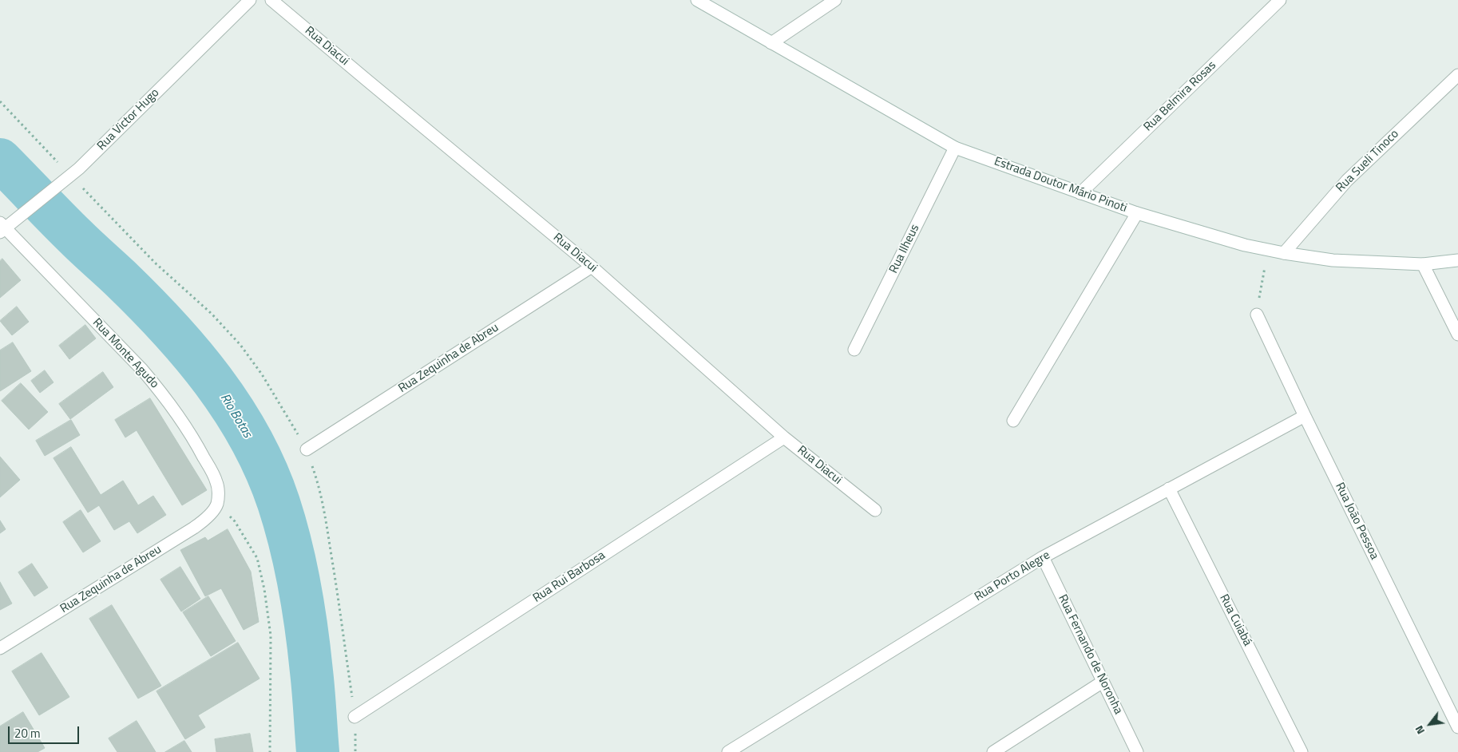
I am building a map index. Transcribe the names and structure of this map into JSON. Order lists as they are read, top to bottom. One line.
{"streets":{"street":["Rua Diacui","Rua Belmira Rosas","Rua Victor Hugo","Rua Sueli Tinoco","Estrada Doutor Mário Pinoti","Rua Ilheus","Rua Monte Agudo","Rua Zequinha de Abreu","Rua João Pessoa","Rua Porto Alegre","Rua Rui Barbosa","Rua Cuiabá","Rua Fernando de Noronha"]},"crossings":[["Rua Diacui","Rua Zequinha de Abreu"],["Rua Diacui","Rua Rui Barbosa"],["Rua Belmira Rosas","Estrada Doutor Mário Pinoti"],["Rua Victor Hugo","Rua Monte Agudo"],["Rua Sueli Tinoco","Estrada Doutor Mário Pinoti"],["Estrada Doutor Mário Pinoti","Rua Ilheus"],["Rua Monte Agudo","Rua Zequinha de Abreu"],["Rua João Pessoa","Rua Porto Alegre"],["Rua Porto Alegre","Rua Cuiabá"],["Rua Porto Alegre","Rua Fernando de Noronha"]],"water":["Rio Botas"],"scale_bar":"20 m","north":"bottom left"}
